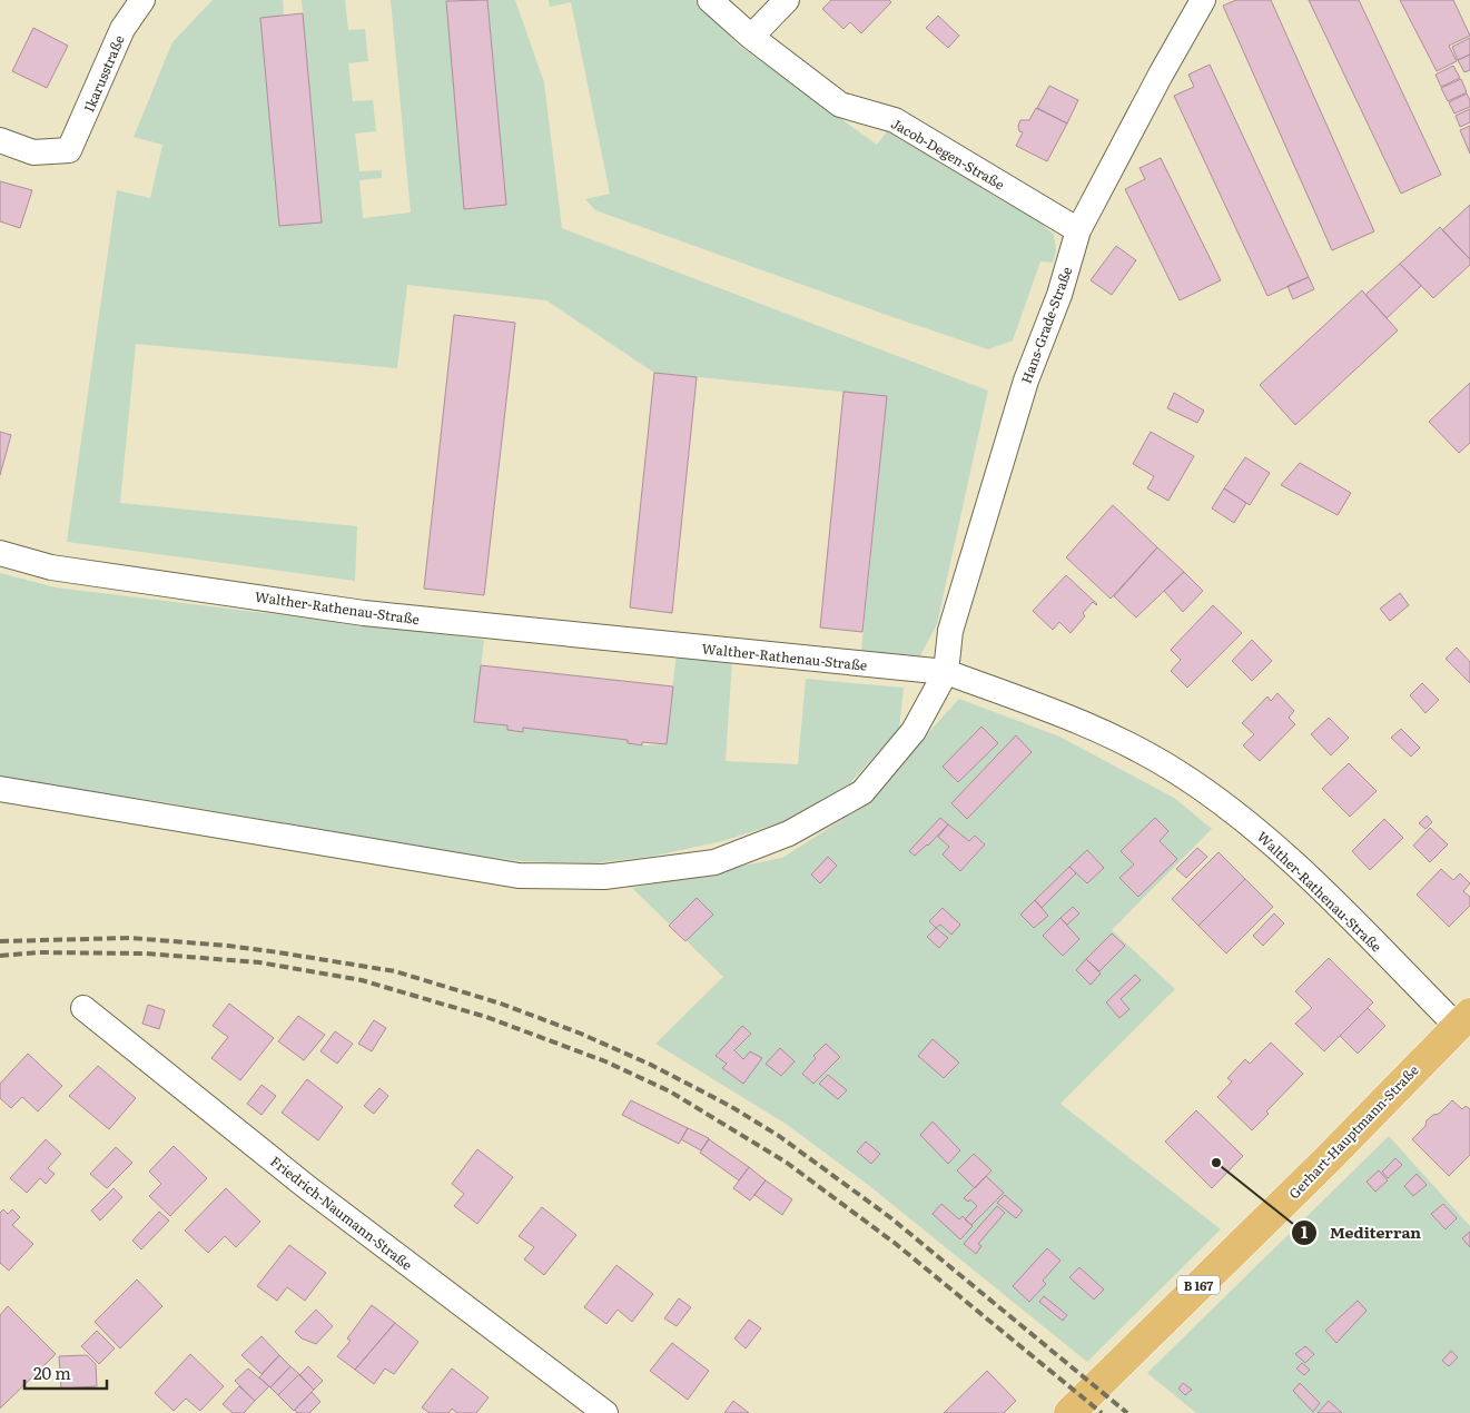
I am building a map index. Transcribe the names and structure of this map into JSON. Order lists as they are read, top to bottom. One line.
{"streets":{"main road":["Gerhart-Hauptmann-Straße","B 167"],"street":["Ikarusstraße","Jacob-Degen-Straße","Hans-Grade-Straße","Walther-Rathenau-Straße","Friedrich-Naumann-Straße"]},"crossings":[["Jacob-Degen-Straße","Hans-Grade-Straße"],["Hans-Grade-Straße","Walther-Rathenau-Straße"],["Walther-Rathenau-Straße","Gerhart-Hauptmann-Straße"]],"places":["Mediterran"],"scale_bar":"20 m"}
